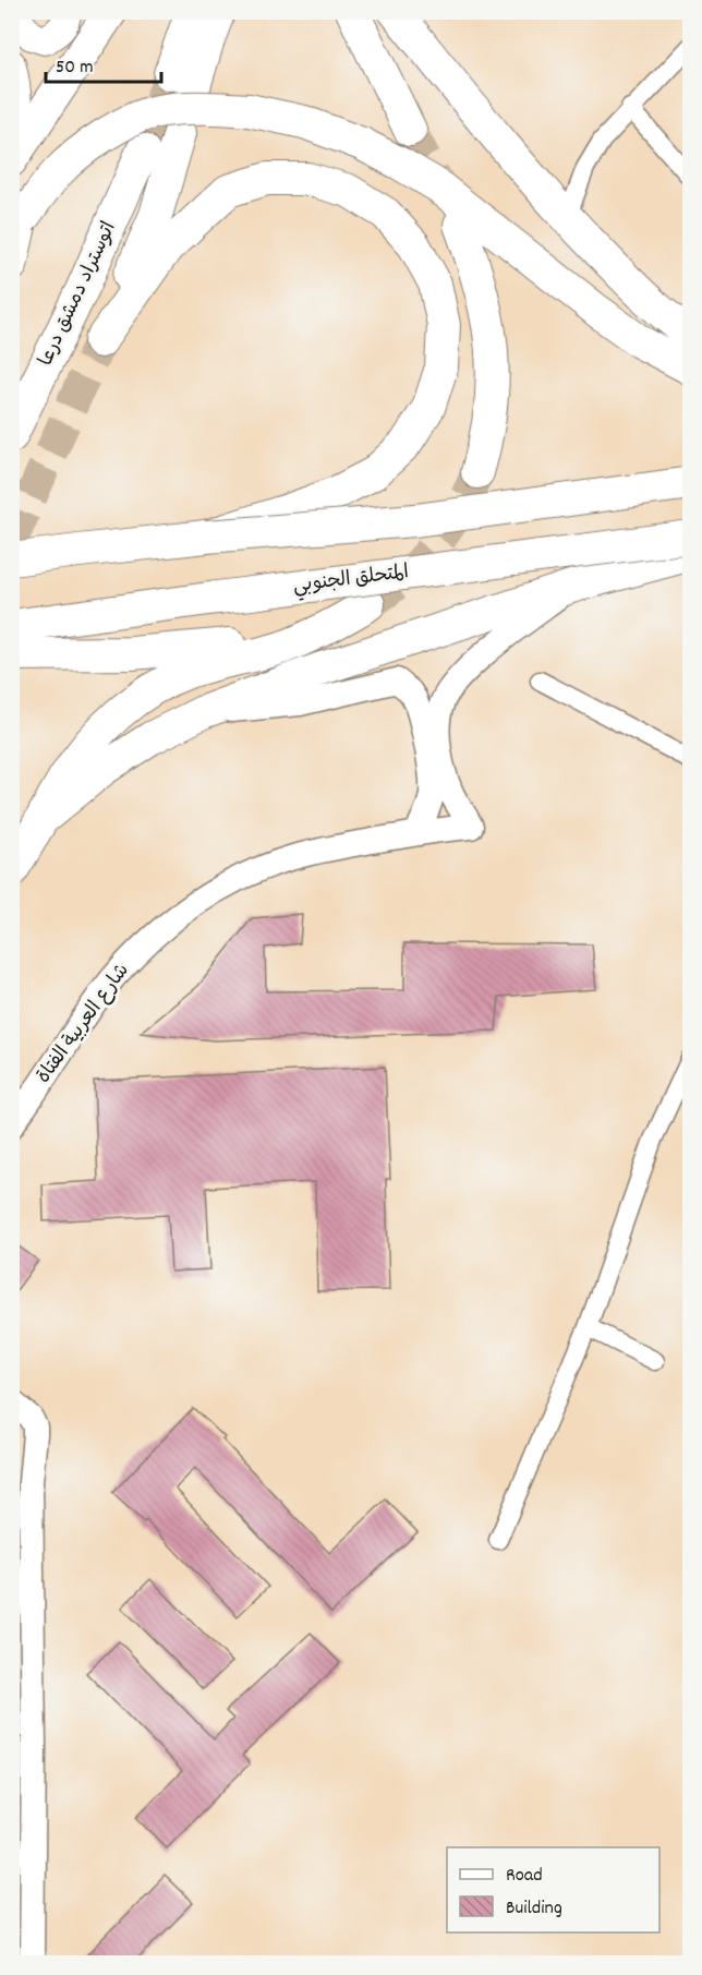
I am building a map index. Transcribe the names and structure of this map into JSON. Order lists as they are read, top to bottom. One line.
{"streets":{"highway":["اتوستراد دمشق درعا","المتحلق الجنوبي"],"street":["شارع العربية الفتاة"]},"legend":["Road","Building"],"scale_bar":"50 m"}
